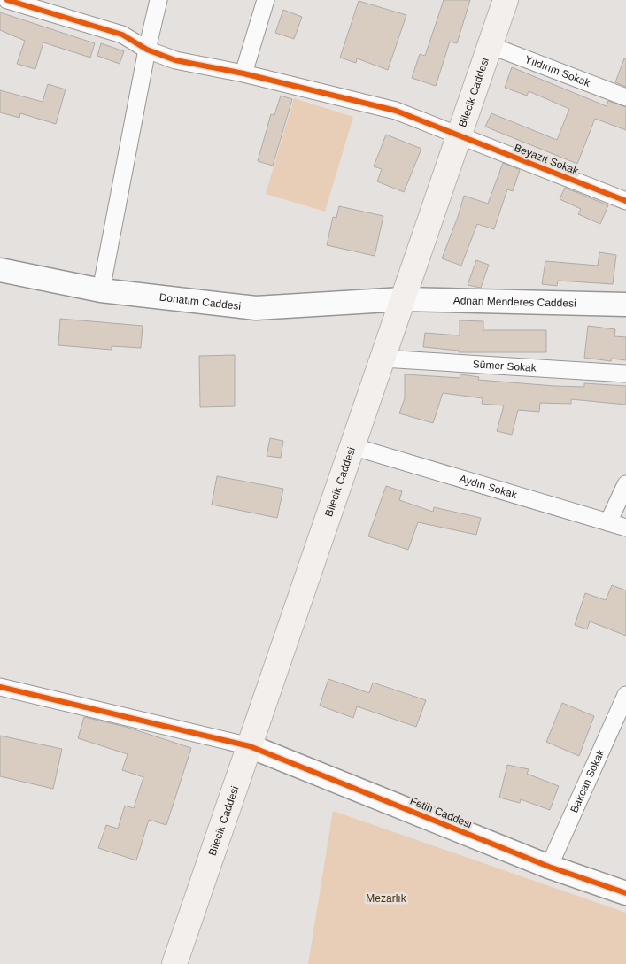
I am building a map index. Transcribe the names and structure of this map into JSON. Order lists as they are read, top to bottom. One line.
{"streets":{"main road":["Bilecik Caddesi"],"street":["Yıldırım Sokak","Beyazıt Sokak","Donatım Caddesi","Adnan Menderes Caddesi","Sümer Sokak","Aydın Sokak","Bakcan Sokak","Fetih Caddesi"]},"crossings":[["Yıldırım Sokak","Bilecik Caddesi"],["Bilecik Caddesi","Beyazıt Sokak"],["Bilecik Caddesi","Donatım Caddesi"],["Bilecik Caddesi","Adnan Menderes Caddesi"],["Bilecik Caddesi","Sümer Sokak"],["Bilecik Caddesi","Aydın Sokak"],["Bilecik Caddesi","Fetih Caddesi"],["Donatım Caddesi","Adnan Menderes Caddesi"],["Bakcan Sokak","Fetih Caddesi"]],"parks":["Mezarlık"]}
